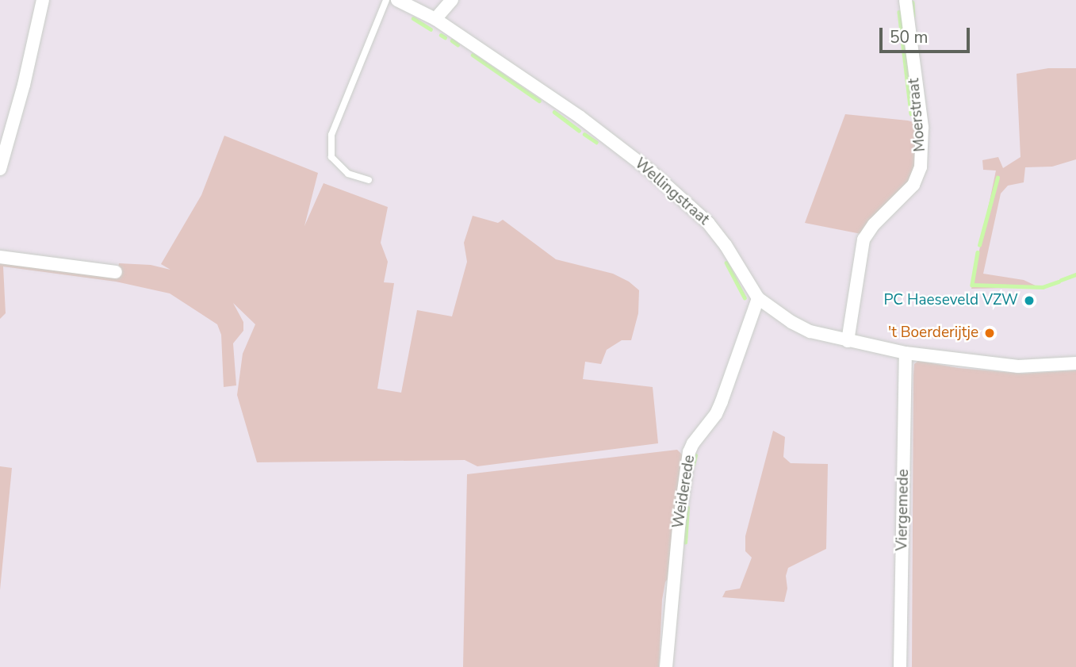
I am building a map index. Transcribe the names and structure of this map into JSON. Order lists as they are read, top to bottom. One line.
{"streets":{"street":["Moerstraat","Wellingstraat","Weiderede","Viergemede"]},"crossings":[["Moerstraat","Wellingstraat"],["Wellingstraat","Weiderede"],["Wellingstraat","Viergemede"]],"places":["PC Haeseveld VZW","'t Boerderijtje"],"scale_bar":"50 m"}
